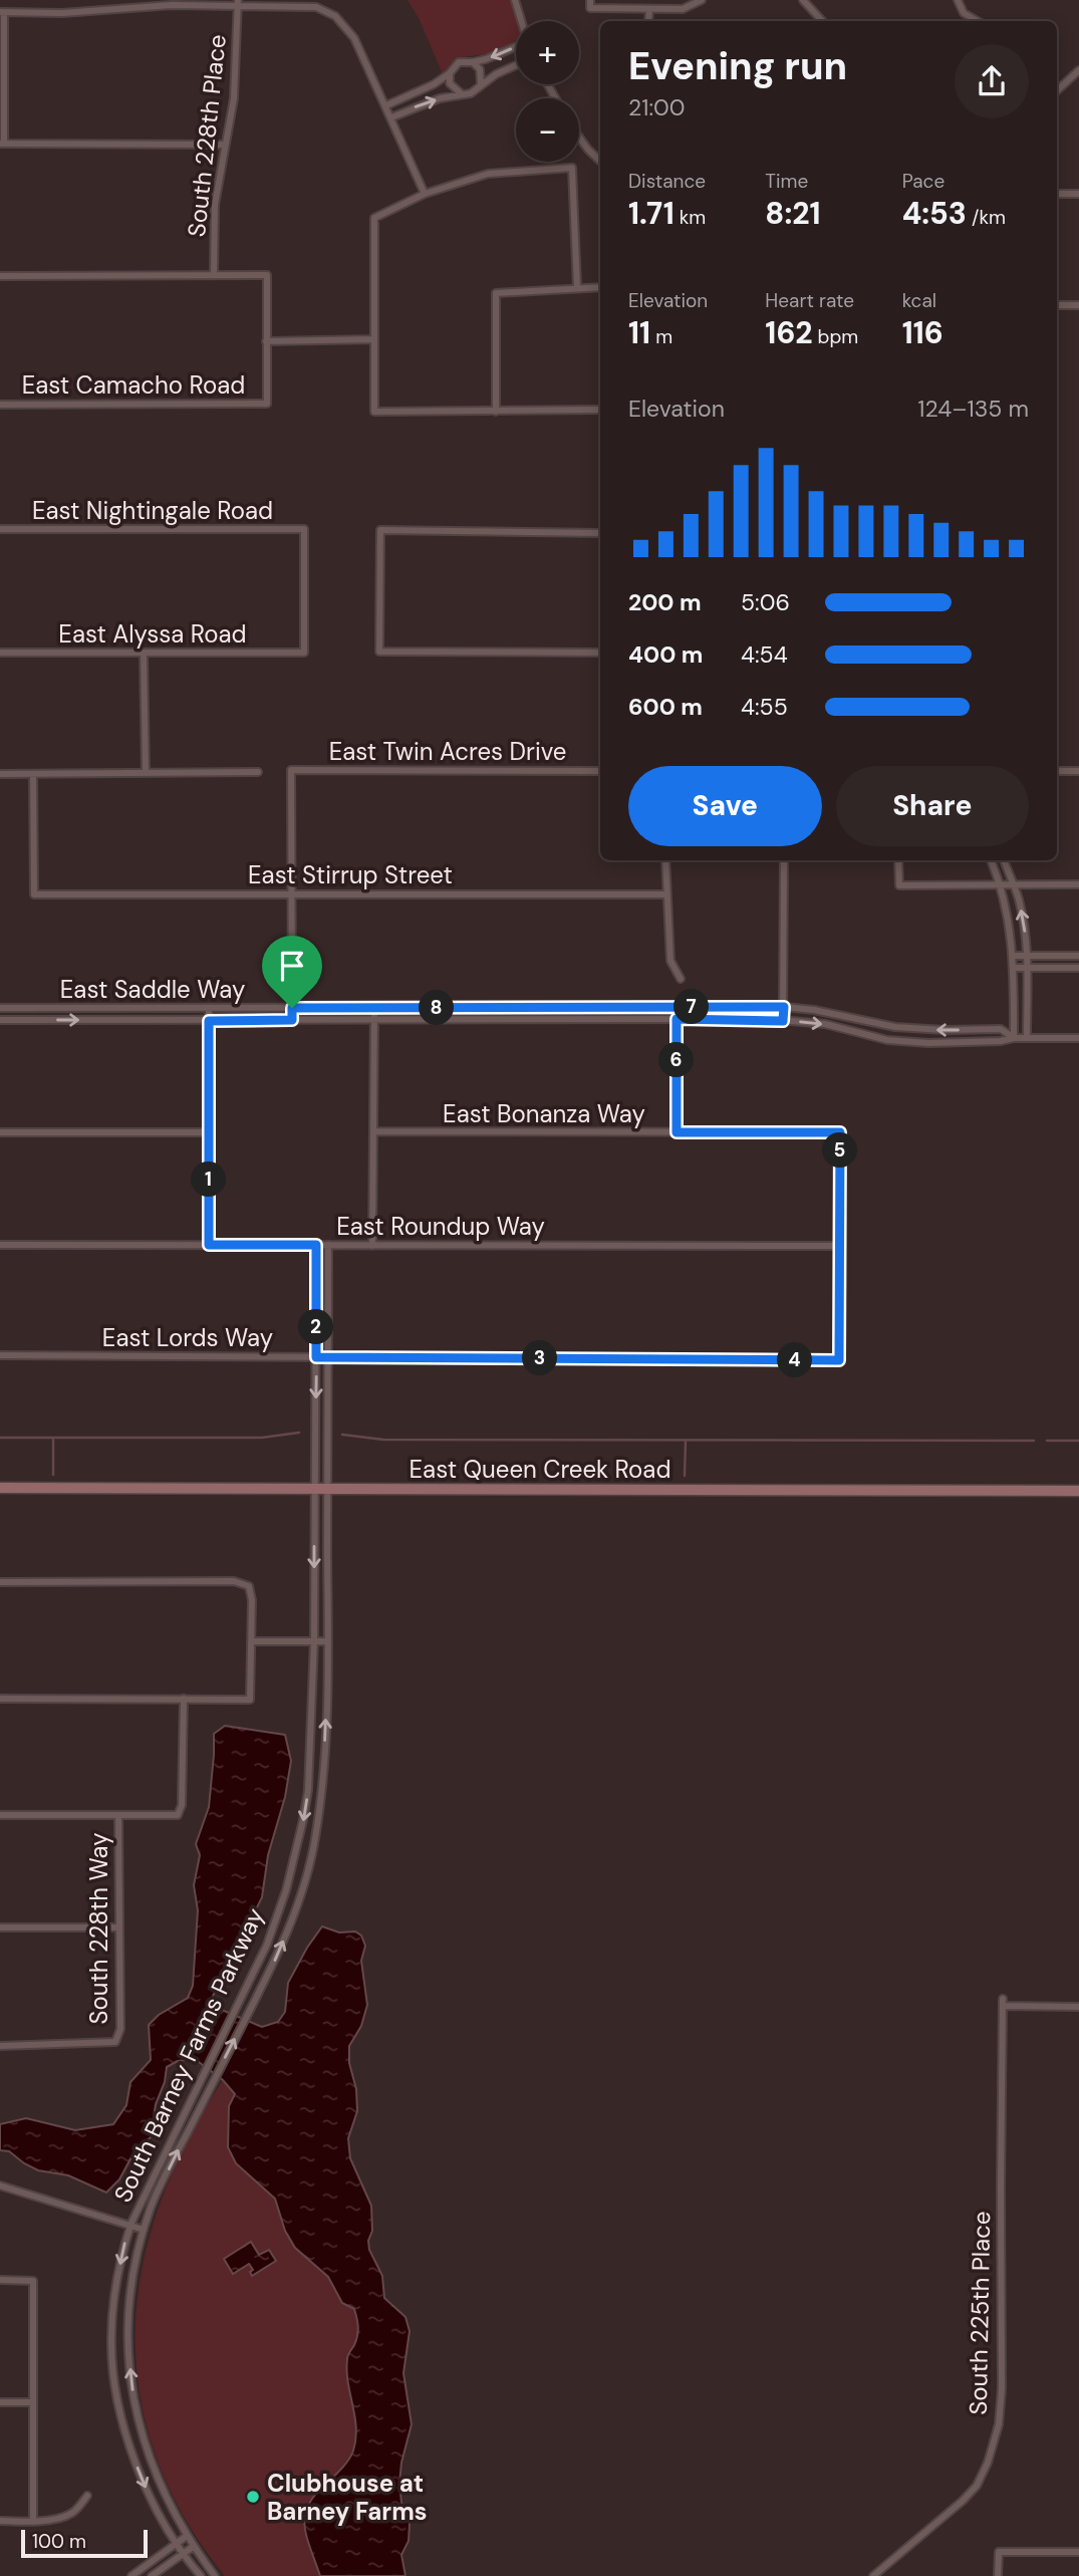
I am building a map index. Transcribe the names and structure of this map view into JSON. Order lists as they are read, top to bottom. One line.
{"streets":{"main road":["East Queen Creek Road"],"street":["South 228th Place","East Camacho Road","East Nightingale Road","East Alyssa Road","East Twin Acres Drive","East Stirrup Street","East Saddle Way","East Bonanza Way","East Roundup Way","East Lords Way","South 228th Way","South Barney Farms Parkway","South 225th Place"]},"crossings":[["East Nightingale Road","East Alyssa Road"],["East Twin Acres Drive","East Stirrup Street"],["East Bonanza Way","East Roundup Way"],["East Bonanza Way","East Lords Way"],["East Roundup Way","East Lords Way"],["East Roundup Way","South Barney Farms Parkway"],["East Lords Way","South Barney Farms Parkway"],["East Queen Creek Road","South Barney Farms Parkway"]],"places":["Clubhouse at Barney Farms"],"scale_bar":"100 m","page":{"map_buttons":["+","−"],"heading":["Evening run","21:00"],"stats":[["Distance","1.71 km"],["Time","8:21"],["Pace","4:53 /km"],["Elevation","11 m"],["Heart rate","162 bpm"],["kcal","116"]],"chart":["Elevation","124–135 m"],"list":[{"name":"200 m","note":"5:06"},{"name":"400 m","note":"4:54"},{"name":"600 m","note":"4:55"}],"buttons":["Save","Share"],"pins":["7","8","6","5","1","2","3","4"],"scale":"100 m"}}
